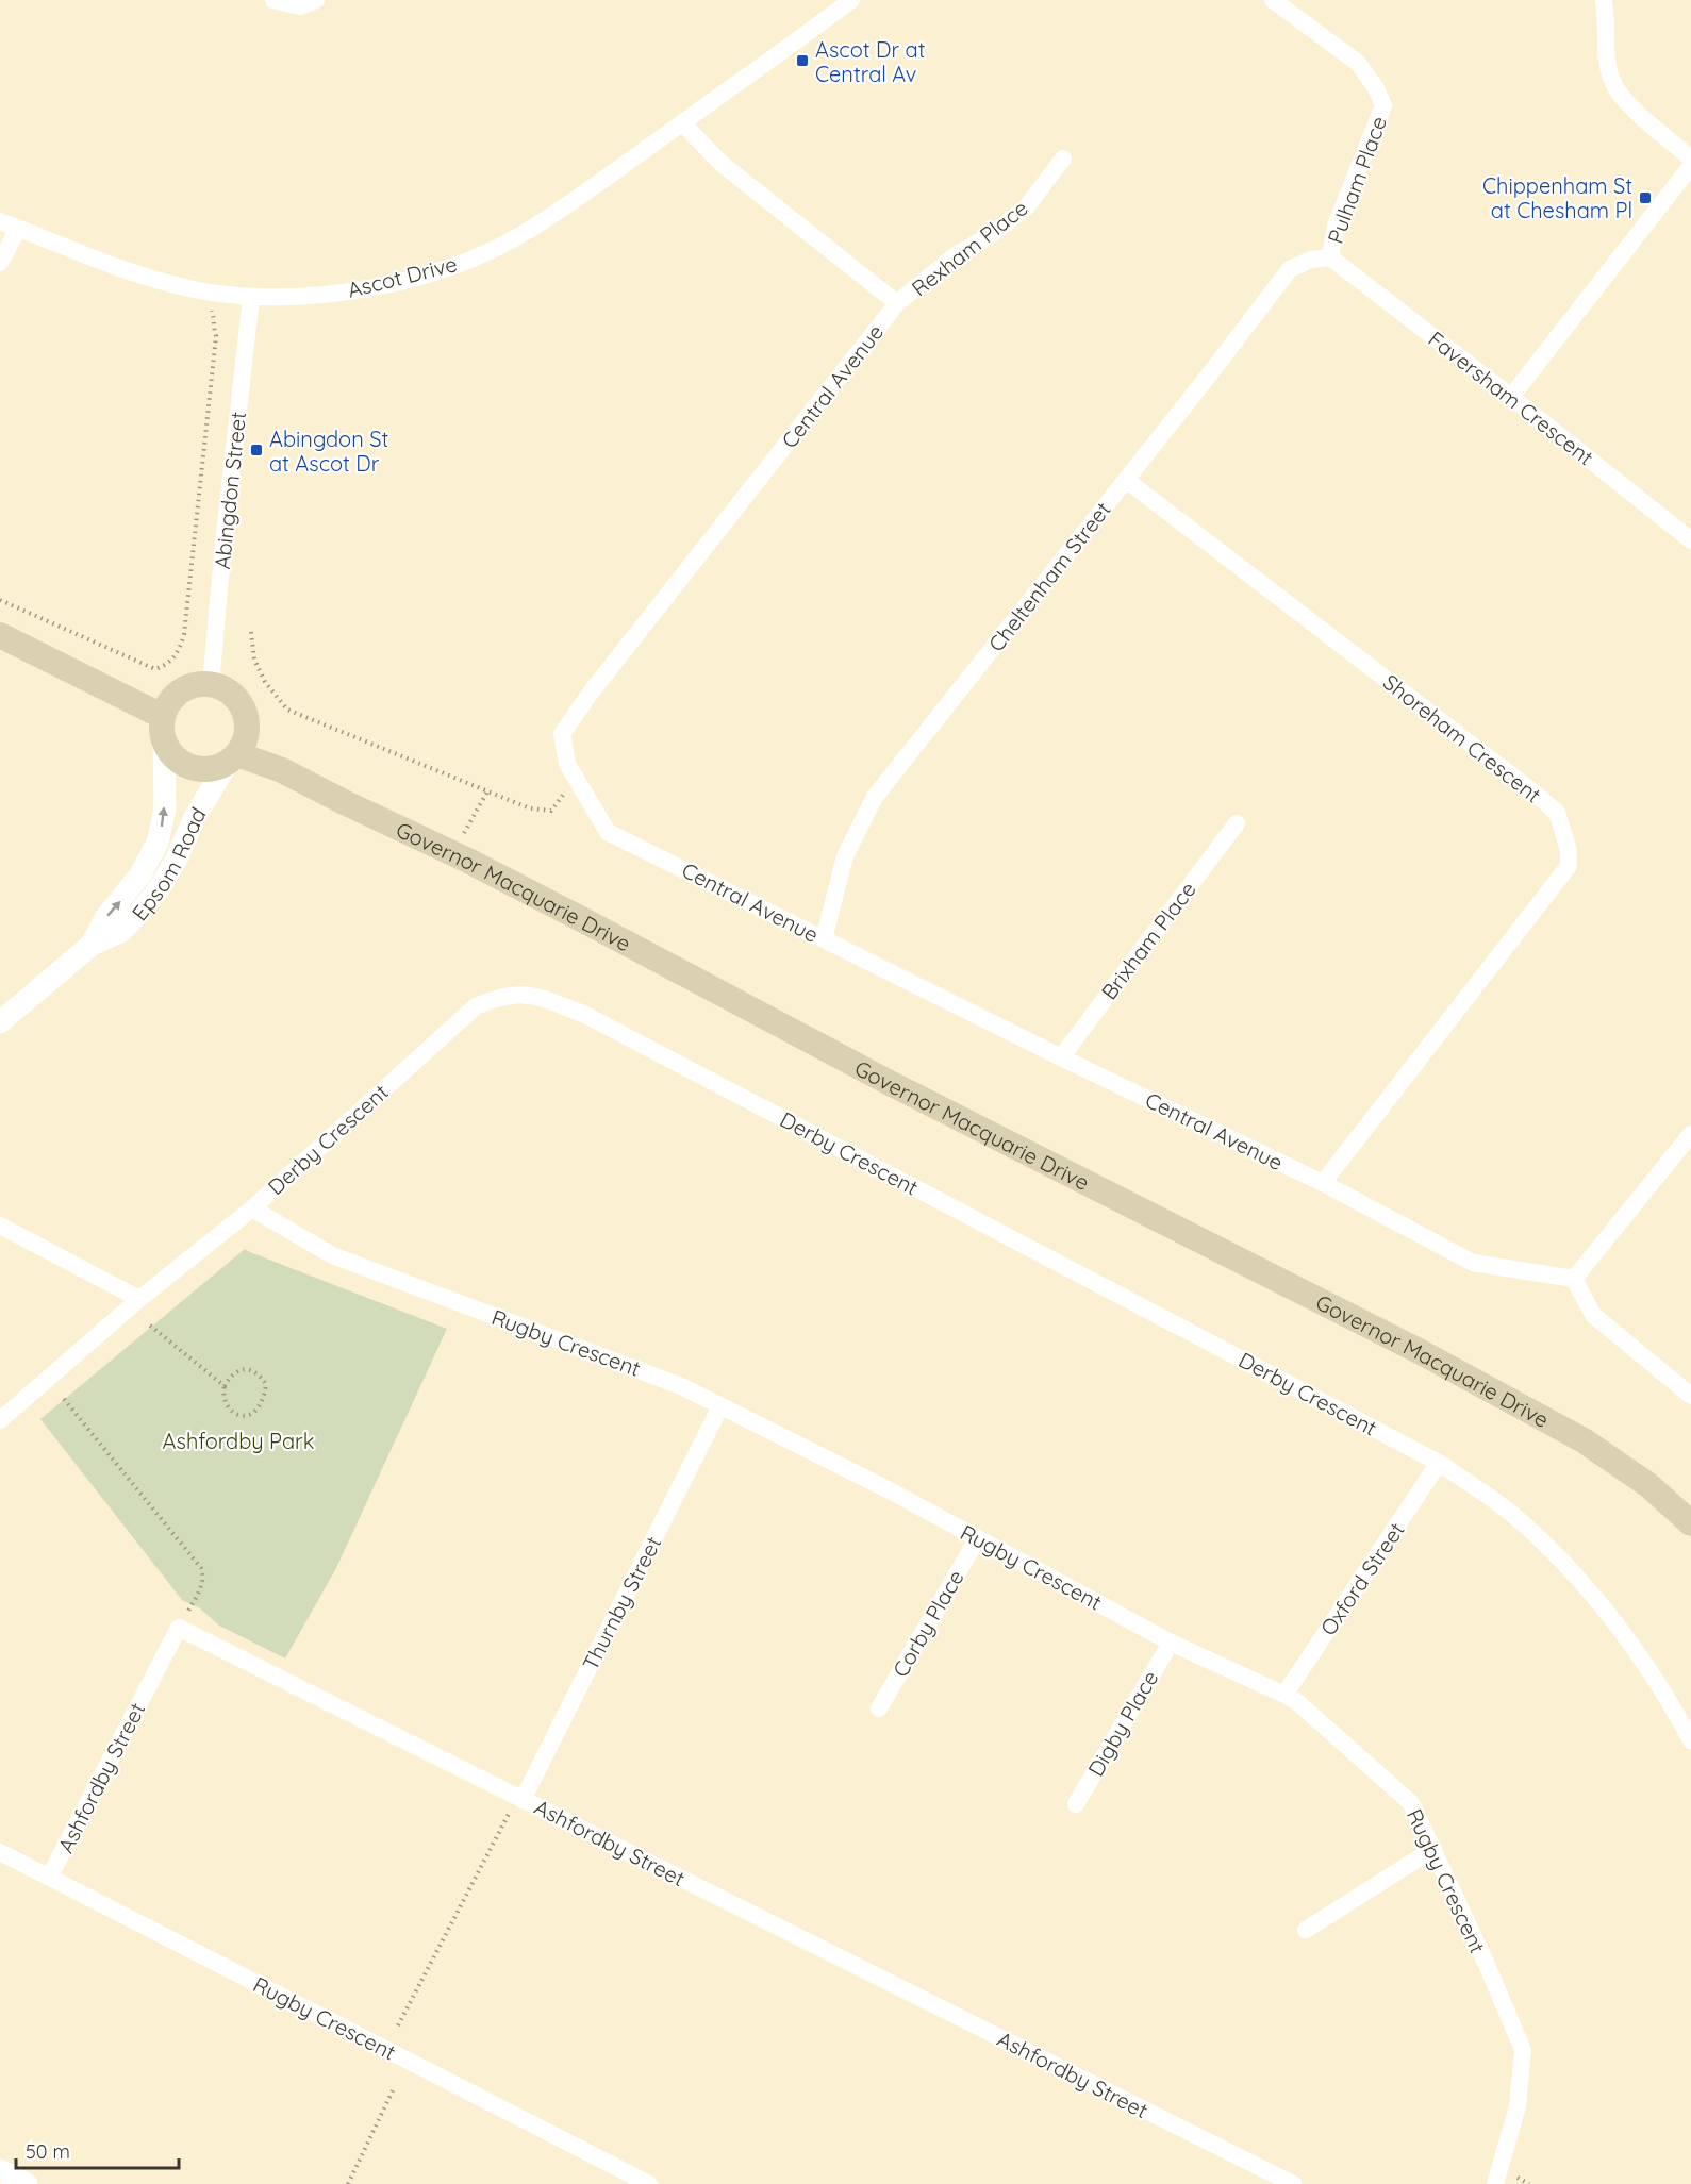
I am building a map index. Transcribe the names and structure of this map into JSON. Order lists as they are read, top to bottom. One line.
{"streets":{"main road":["Governor Macquarie Drive"],"street":["Pulham Place","Rexham Place","Ascot Drive","Central Avenue","Faversham Crescent","Abingdon Street","Cheltenham Street","Shoreham Crescent","Epsom Road","Brixham Place","Derby Crescent","Rugby Crescent","Oxford Street","Thurnby Street","Corby Place","Digby Place","Ashfordby Street"]},"crossings":[["Pulham Place","Faversham Crescent"],["Pulham Place","Cheltenham Street"],["Rexham Place","Central Avenue"],["Ascot Drive","Central Avenue"],["Ascot Drive","Abingdon Street"],["Central Avenue","Cheltenham Street"],["Central Avenue","Shoreham Crescent"],["Central Avenue","Brixham Place"],["Faversham Crescent","Cheltenham Street"],["Abingdon Street","Epsom Road"],["Abingdon Street","Governor Macquarie Drive"],["Cheltenham Street","Shoreham Crescent"],["Epsom Road","Governor Macquarie Drive"],["Derby Crescent","Rugby Crescent"],["Derby Crescent","Oxford Street"],["Rugby Crescent","Oxford Street"],["Rugby Crescent","Thurnby Street"],["Rugby Crescent","Corby Place"],["Rugby Crescent","Digby Place"],["Rugby Crescent","Ashfordby Street"],["Thurnby Street","Ashfordby Street"]],"parks":["Ashfordby Park"],"places":{"transit":["Ascot Dr at Central Av","Chippenham St at Chesham Pl","Abingdon St at Ascot Dr"]},"scale_bar":"50 m"}
